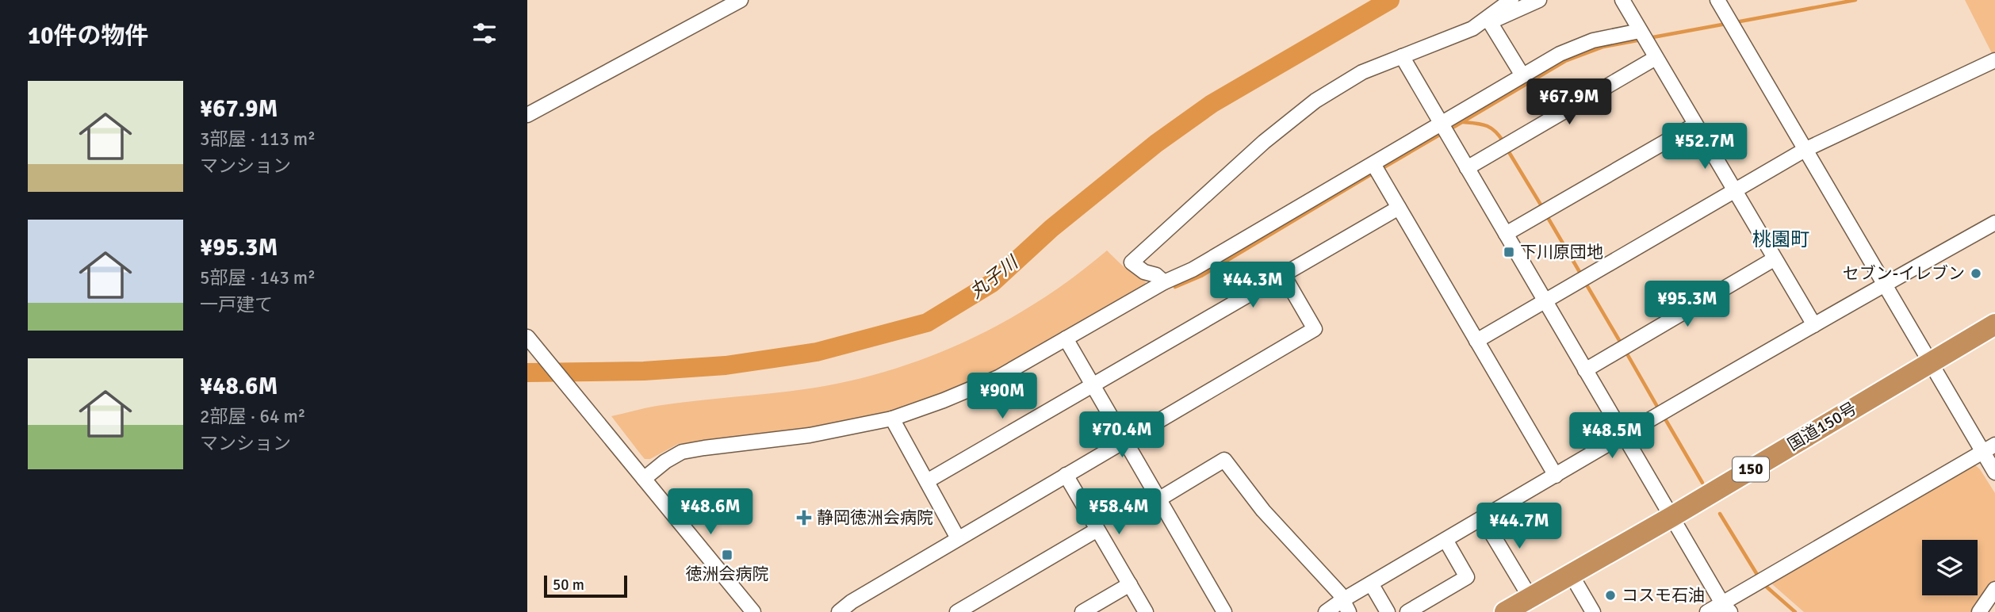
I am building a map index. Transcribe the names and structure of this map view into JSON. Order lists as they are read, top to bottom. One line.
{"streets":{"highway":["国道150号","150"]},"districts":["桃園町"],"water":["丸子川"],"places":{"transit":["下川原団地","徳洲会病院"],"other":["セブン-イレブン","コスモ石油"],"health":["静岡徳洲会病院"]},"scale_bar":"50 m","page":{"heading":"10件の物件","list":[{"name":"¥67.9M","note":"3部屋 · 113 m² · マンション"},{"name":"¥95.3M","note":"5部屋 · 143 m² · 一戸建て"},{"name":"¥48.6M","note":"2部屋 · 64 m² · マンション"}],"price":["¥67.9M","¥52.7M","¥44.3M","¥95.3M","¥90M","¥70.4M","¥48.5M","¥48.6M","¥58.4M","¥44.7M"],"scale":"50 m"}}
